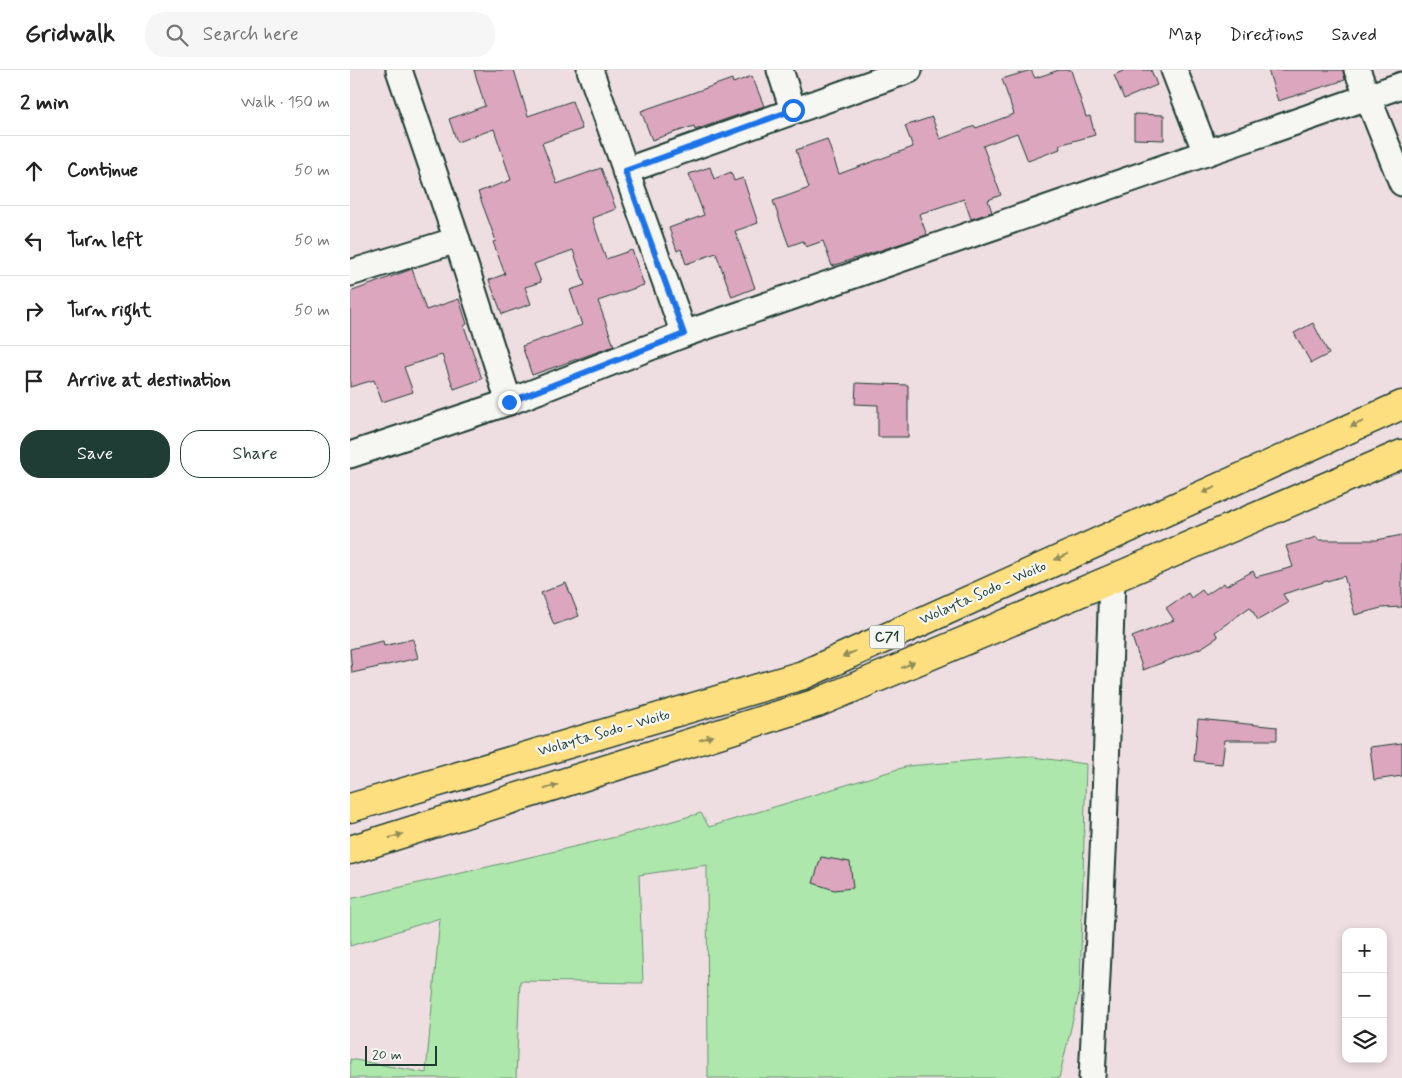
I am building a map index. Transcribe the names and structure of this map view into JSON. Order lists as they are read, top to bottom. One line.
{"streets":{"highway":["Wolayta Sodo - Woito","C71"]},"scale_bar":"20 m","page":{"header":"Gridwalk","search":"Search here","nav":["Map","Directions","Saved"],"heading":["2 min","Walk · 150 m"],"list":[["Continue","50 m"],["Turn left","50 m"],["Turn right","50 m"],"Arrive at destination"],"buttons":["Save","Share"],"map_buttons":["+","−"],"scale":"20 m"}}
